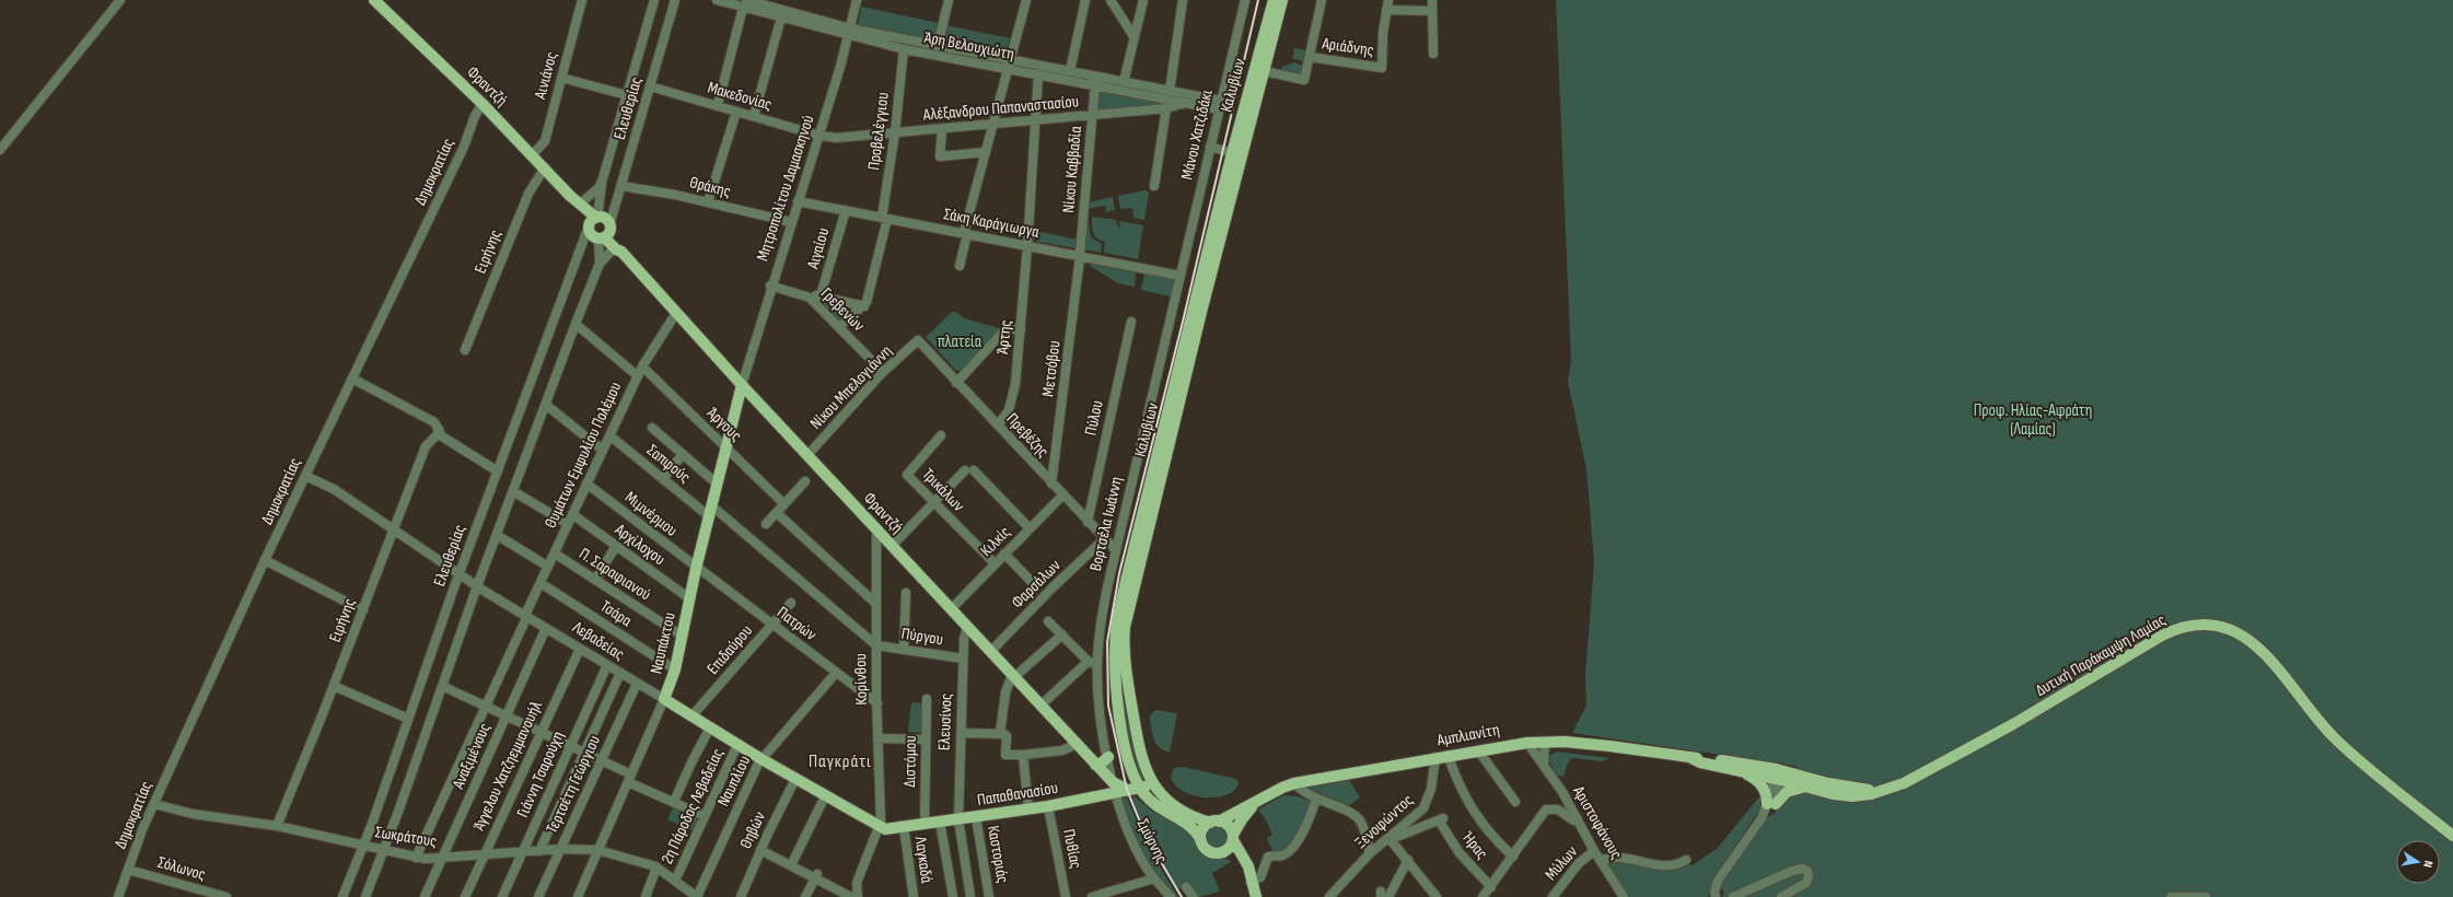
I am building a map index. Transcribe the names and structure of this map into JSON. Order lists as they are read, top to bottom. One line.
{"streets":{"main road":["Καλυβίων","Φραντζή","Λεβαδείας","Ναυπάκτου","Δυτική Παράκαμψη Λαμίας","Αμπλιανίτη","Παπαθανασίου"],"street":["Άρη Βελουχιώτη","Αριάδνης","Αινιάνος","Μακεδονίας","Ελευθερίας","Αλέξανδρου Παπαναστασίου","Προβελέγγιου","Μάνου Χατζιδάκι","Νίκου Καββαδία","Δημοκρατίας","Θράκης","Μητροπολίτου Δαμασκηνού","Σάκη Καράγιωργα","Αιγαίου","Ειρήνης","Γρεβενών","Άρτης","Μετσόβου","Νίκου Μπελογιάννη","Πύλου","Άργους","Πρεβέζης","Θυμάτων Εμφυλίου Πολέμου","Σαπφούς","Τρικάλων","Μιμνέρμου","Βορτσέλα Ιωάννη","Κιλκίς","Αρχίλοχου","Π. Σαραφιανού","Φαρσάλων","Τσάρα","Πατρών","Πύργου","Επιδαύρου","Κορίνθου","Ελευσίνος","Αναξιμένους","Διστόμου","Άγγελου Χατζηεμμανουήλ","Γιάννη Τσαρούχη","Ναυπλίου","Τερτσέτη Γεώργιου","2η Πάροδος Λεβαδείας","Ξενοφώντος","Αριστοφάνους","Θηβών","Σωκράτους","Σμύρνης","Ήρας","Πυθίας","Καστοριάς","Λαγκαδά","Μύλων","Σόλωνος"]},"crossings":[["Άρη Βελουχιώτη","Αλέξανδρου Παπαναστασίου"],["Άρη Βελουχιώτη","Προβελέγγιου"],["Άρη Βελουχιώτη","Μάνου Χατζιδάκι"],["Άρη Βελουχιώτη","Νίκου Καββαδία"],["Άρη Βελουχιώτη","Μητροπολίτου Δαμασκηνού"],["Άρη Βελουχιώτη","Άρτης"],["Αινιάνος","Φραντζή"],["Καλυβίων","Αμπλιανίτη"],["Καλυβίων","Παπαθανασίου"],["Φραντζή","Ελευθερίας"],["Φραντζή","Δημοκρατίας"],["Φραντζή","Μητροπολίτου Δαμασκηνού"],["Φραντζή","Ειρήνης"],["Φραντζή","Νίκου Μπελογιάννη"],["Φραντζή","Θυμάτων Εμφυλίου Πολέμου"],["Φραντζή","Βορτσέλα Ιωάννη"],["Φραντζή","Κιλκίς"],["Φραντζή","Φαρσάλων"],["Φραντζή","Ναυπάκτου"],["Φραντζή","Κορίνθου"],["Φραντζή","Ελευσίνος"],["Φραντζή","Παπαθανασίου"],["Φραντζή","Σμύρνης"],["Μακεδονίας","Ελευθερίας"],["Μακεδονίας","Αλέξανδρου Παπαναστασίου"],["Μακεδονίας","Μητροπολίτου Δαμασκηνού"],["Ελευθερίας","Θράκης"],["Ελευθερίας","Λεβαδείας"],["Ελευθερίας","Σωκράτους"],["Αλέξανδρου Παπαναστασίου","Προβελέγγιου"],["Αλέξανδρου Παπαναστασίου","Νίκου Καββαδία"],["Αλέξανδρου Παπαναστασίου","Μητροπολίτου Δαμασκηνού"],["Αλέξανδρου Παπαναστασίου","Άρτης"],["Προβελέγγιου","Σάκη Καράγιωργα"],["Μάνου Χατζιδάκι","Σάκη Καράγιωργα"],["Μάνου Χατζιδάκι","Βορτσέλα Ιωάννη"],["Νίκου Καββαδία","Σάκη Καράγιωργα"],["Νίκου Καββαδία","Μετσόβου"],["Δημοκρατίας","Λεβαδείας"],["Δημοκρατίας","Σωκράτους"],["Δημοκρατίας","Σόλωνος"],["Θράκης","Μητροπολίτου Δαμασκηνού"],["Μητροπολίτου Δαμασκηνού","Σάκη Καράγιωργα"],["Μητροπολίτου Δαμασκηνού","Γρεβενών"],["Μητροπολίτου Δαμασκηνού","Ναυπάκτου"],["Σάκη Καράγιωργα","Αιγαίου"],["Σάκη Καράγιωργα","Άρτης"],["Σάκη Καράγιωργα","Μετσόβου"],["Σάκη Καράγιωργα","Βορτσέλα Ιωάννη"],["Ειρήνης","Λεβαδείας"],["Ειρήνης","Σωκράτους"],["Γρεβενών","Νίκου Μπελογιάννη"],["Άρτης","Πρεβέζης"],["Μετσόβου","Πρεβέζης"],["Νίκου Μπελογιάννη","Πρεβέζης"],["Πύλου","Πρεβέζης"],["Άργους","Θυμάτων Εμφυλίου Πολέμου"],["Άργους","Ναυπάκτου"],["Πρεβέζης","Βορτσέλα Ιωάννη"],["Πρεβέζης","Κιλκίς"],["Πρεβέζης","Φαρσάλων"],["Θυμάτων Εμφυλίου Πολέμου","Σαπφούς"],["Θυμάτων Εμφυλίου Πολέμου","Μιμνέρμου"],["Θυμάτων Εμφυλίου Πολέμου","Αρχίλοχου"],["Θυμάτων Εμφυλίου Πολέμου","Π. Σαραφιανού"],["Θυμάτων Εμφυλίου Πολέμου","Τσάρα"],["Θυμάτων Εμφυλίου Πολέμου","Λεβαδείας"],["Θυμάτων Εμφυλίου Πολέμου","Σωκράτους"],["Σαπφούς","Ναυπάκτου"],["Τρικάλων","Κιλκίς"],["Μιμνέρμου","Πατρών"],["Μιμνέρμου","Ναυπάκτου"],["Βορτσέλα Ιωάννη","Σμύρνης"],["Αρχίλοχου","Ναυπάκτου"],["Π. Σαραφιανού","Ναυπάκτου"],["Τσάρα","Ναυπάκτου"],["Πατρών","Ναυπάκτου"],["Πατρών","Επιδαύρου"],["Πατρών","Κορίνθου"],["Πατρών","Ναυπλίου"],["Πύργου","Κορίνθου"],["Πύργου","Ελευσίνος"],["Λεβαδείας","Ναυπάκτου"],["Λεβαδείας","Επιδαύρου"],["Λεβαδείας","Κορίνθου"],["Λεβαδείας","Αναξιμένους"],["Λεβαδείας","Άγγελου Χατζηεμμανουήλ"],["Λεβαδείας","Γιάννη Τσαρούχη"],["Λεβαδείας","Ναυπλίου"],["Λεβαδείας","Τερτσέτη Γεώργιου"],["Λεβαδείας","Παπαθανασίου"],["Λεβαδείας","2η Πάροδος Λεβαδείας"],["Λεβαδείας","Θηβών"],["Ναυπάκτου","Σωκράτους"],["Δυτική Παράκαμψη Λαμίας","Αμπλιανίτη"],["Κορίνθου","Παπαθανασίου"],["Ελευσίνος","Παπαθανασίου"],["Αμπλιανίτη","Ξενοφώντος"],["Αμπλιανίτη","Αριστοφάνους"],["Αναξιμένους","Σωκράτους"],["Διστόμου","Παπαθανασίου"],["Άγγελου Χατζηεμμανουήλ","Σωκράτους"],["Γιάννη Τσαρούχη","Σωκράτους"],["Ναυπλίου","Σωκράτους"],["Τερτσέτη Γεώργιου","Σωκράτους"],["Παπαθανασίου","Σμύρνης"],["Παπαθανασίου","Πυθίας"],["Παπαθανασίου","Καστοριάς"],["Παπαθανασίου","Λαγκαδά"],["2η Πάροδος Λεβαδείας","Σωκράτους"],["Αριστοφάνους","Μύλων"]],"districts":["Παγκράτι"],"parks":["πλατεία","Προφ. Ηλίας-Αφράτη (Λαμίας)"],"north":"right"}
